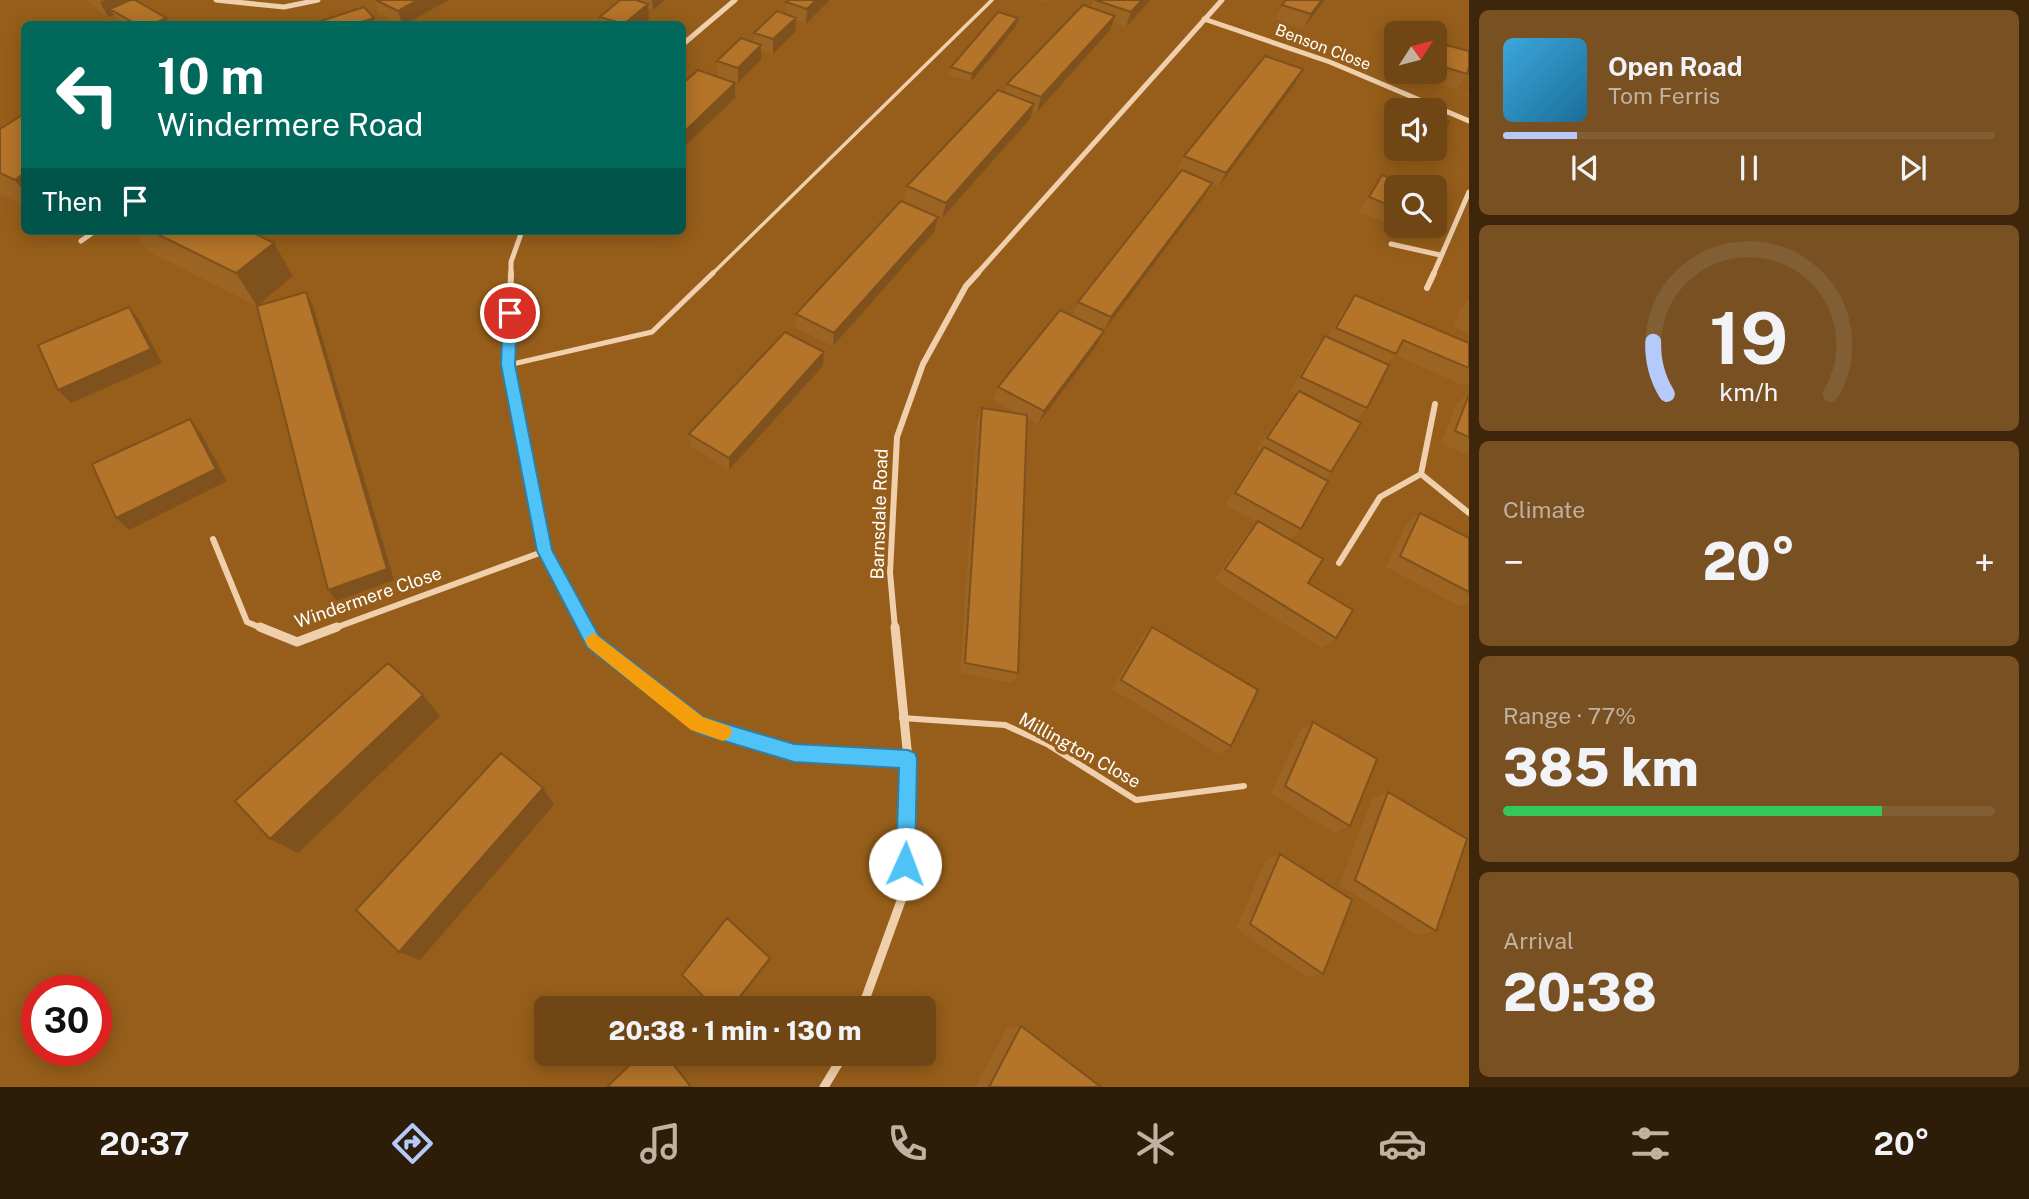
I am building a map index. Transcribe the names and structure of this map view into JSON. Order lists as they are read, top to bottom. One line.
{"streets":{"street":["Benson Close","Barnsdale Road","Windermere Close"],"lane":["Millington Close"]},"crossings":[["Benson Close","Barnsdale Road"],["Barnsdale Road","Millington Close"]],"north":"top right","page":{"turn":["10 m","Windermere Road"],"song":["Open Road","Tom Ferris"],"then":"Then","tile":["Climate",["Range · 77%","385 km"],["Arrival","20:38"]],"heat":["−","20°","+"],"limit":"30","trip":"20:38 · 1 min · 130 m","tabs":["20:37","20°"],"gauge":["19","km/h"]}}
